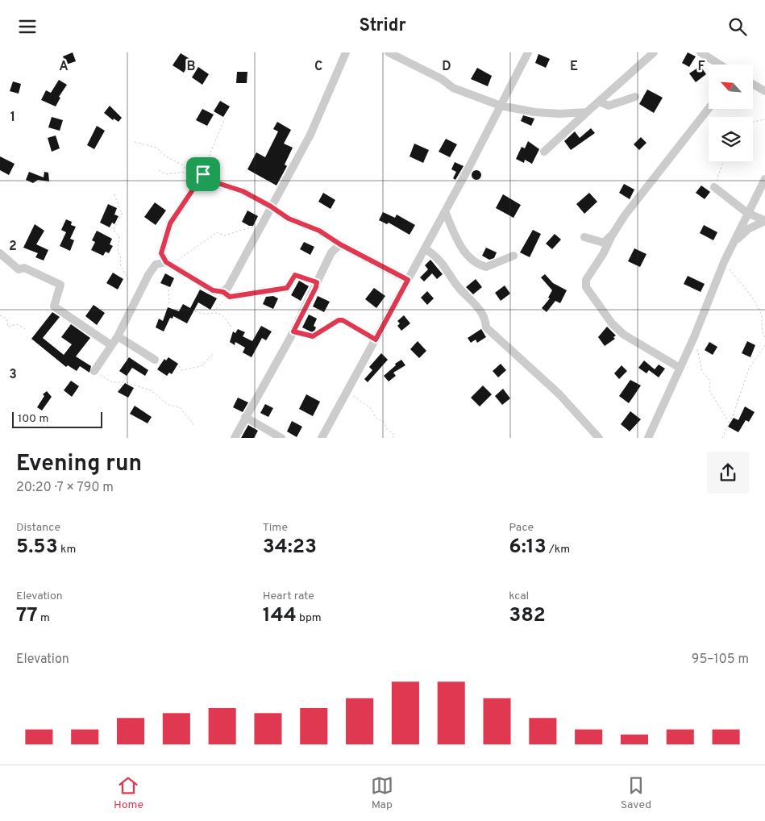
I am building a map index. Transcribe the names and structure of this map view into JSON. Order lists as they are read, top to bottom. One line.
{"scale_bar":"100 m","north":"top left","page":{"header":"Stridr","scale":"100 m","heading":["Evening run","20:20 · 7 × 790 m"],"stats":[["Distance","5.53 km"],["Time","34:23"],["Pace","6:13 /km"],["Elevation","77 m"],["Heart rate","144 bpm"],["kcal","382"]],"chart":["Elevation","95–105 m"],"tabs":["Home","Map","Saved"]},"grid":{"columns":["A","B","C","D","E","F"],"rows":["1","2","3"]}}
